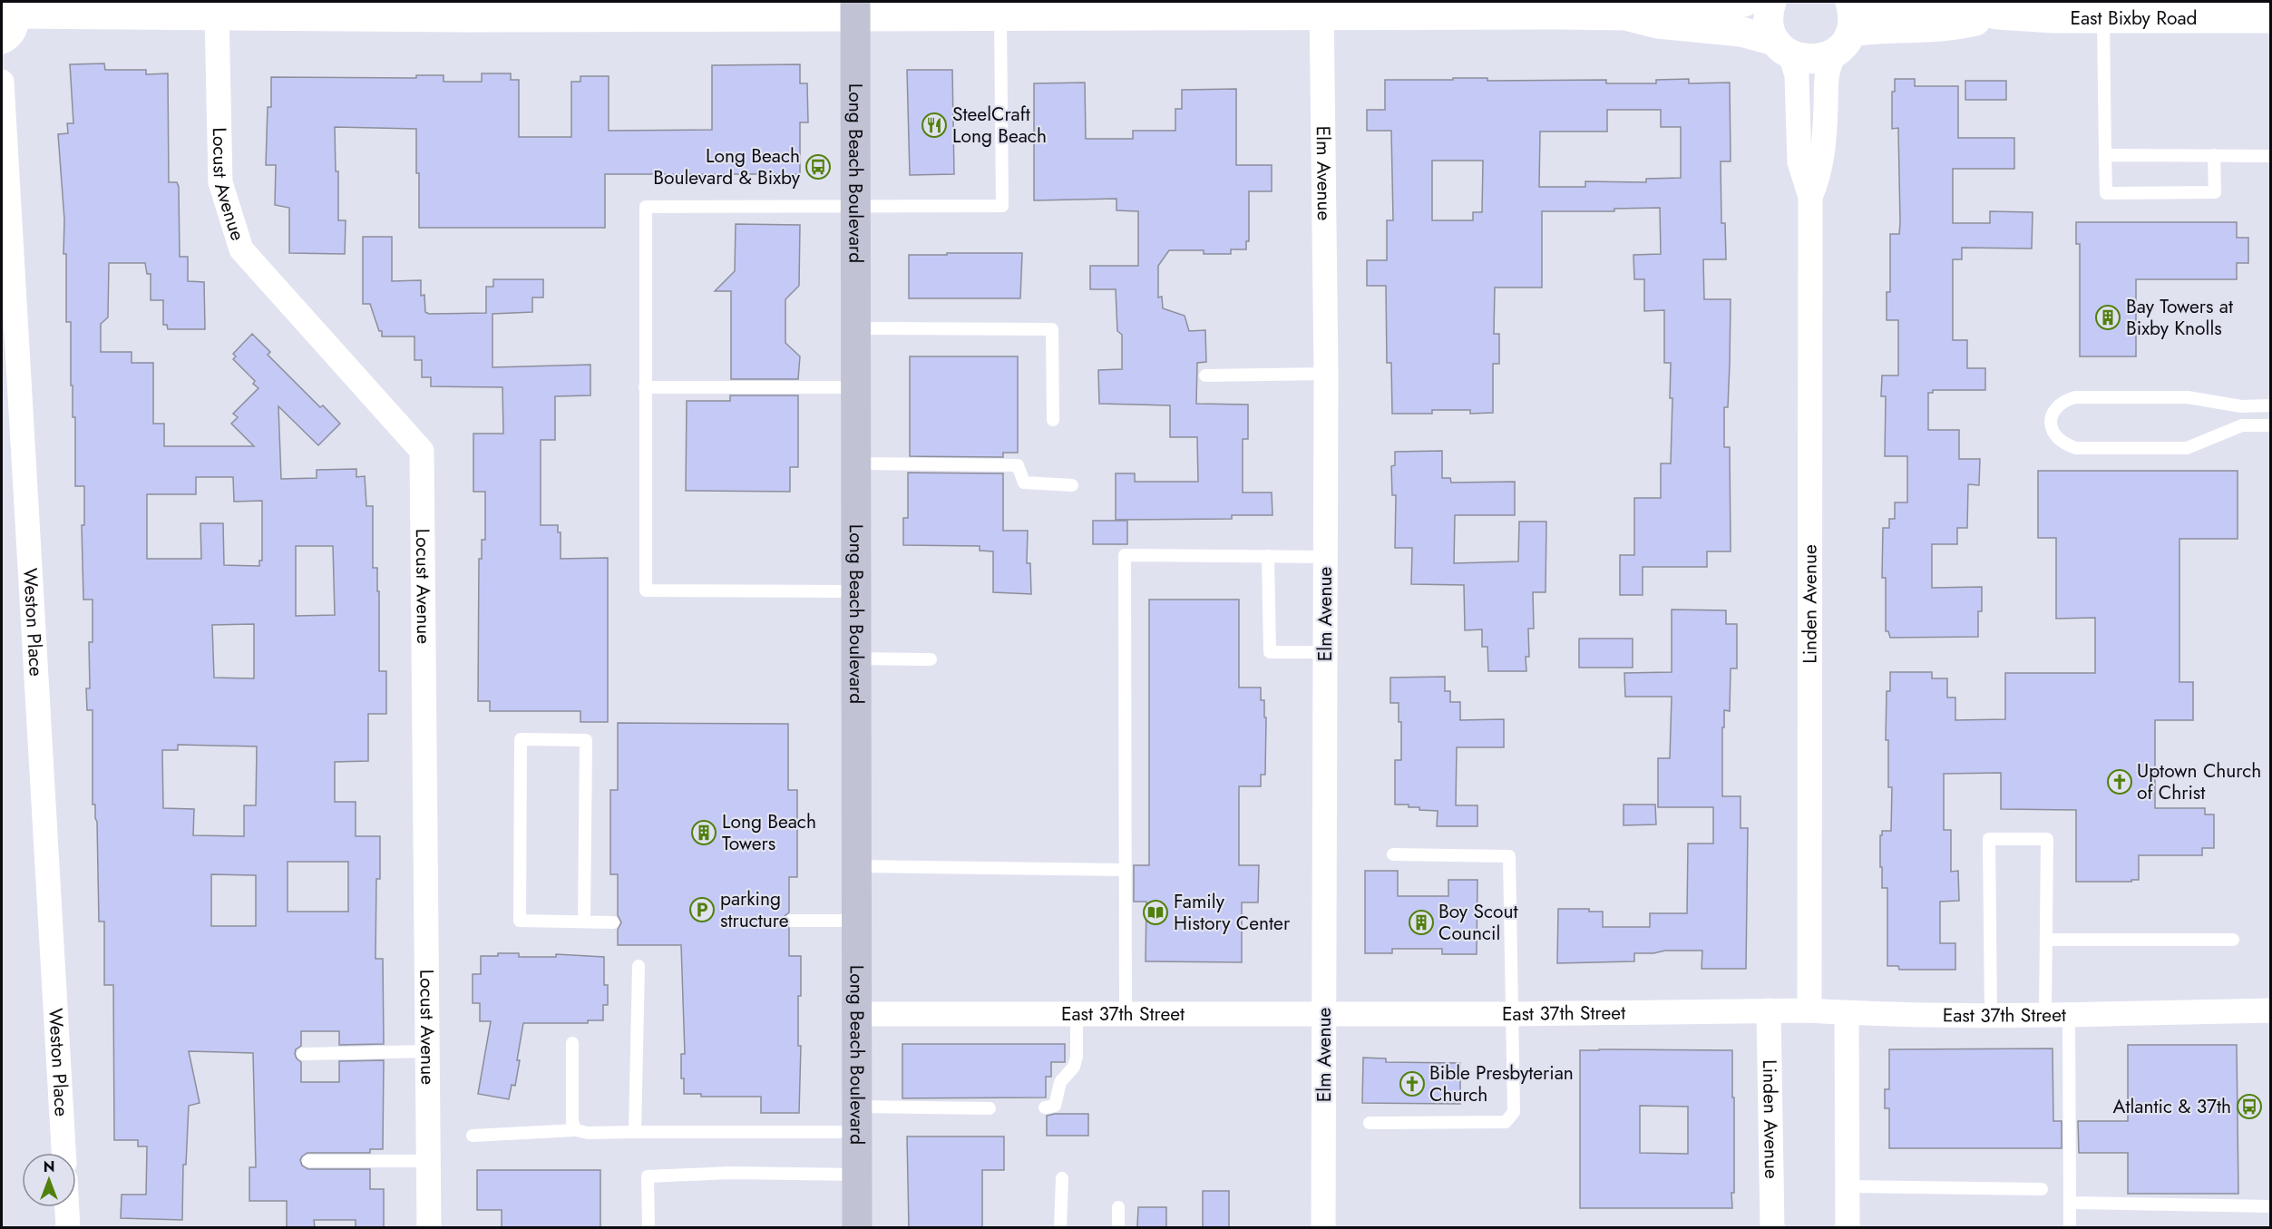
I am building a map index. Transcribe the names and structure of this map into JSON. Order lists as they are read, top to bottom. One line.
{"streets":{"main road":["Long Beach Boulevard"],"street":["East Bixby Road","Elm Avenue","Locust Avenue","Linden Avenue","Weston Place","East 37th Street"]},"crossings":[["Long Beach Boulevard","East 37th Street"],["Elm Avenue","East 37th Street"],["Linden Avenue","East 37th Street"]],"places":{"restaurant":["SteelCraft Long Beach"],"bus stop":["Long Beach Boulevard & Bixby","Atlantic & 37th"],"building":["Bay Towers at Bixby Knolls","Long Beach Towers","Boy Scout Council"],"church":["Uptown Church of Christ","Bible Presbyterian Church"],"parking":["parking structure"],"library":["Family History Center"]},"north":"top"}
